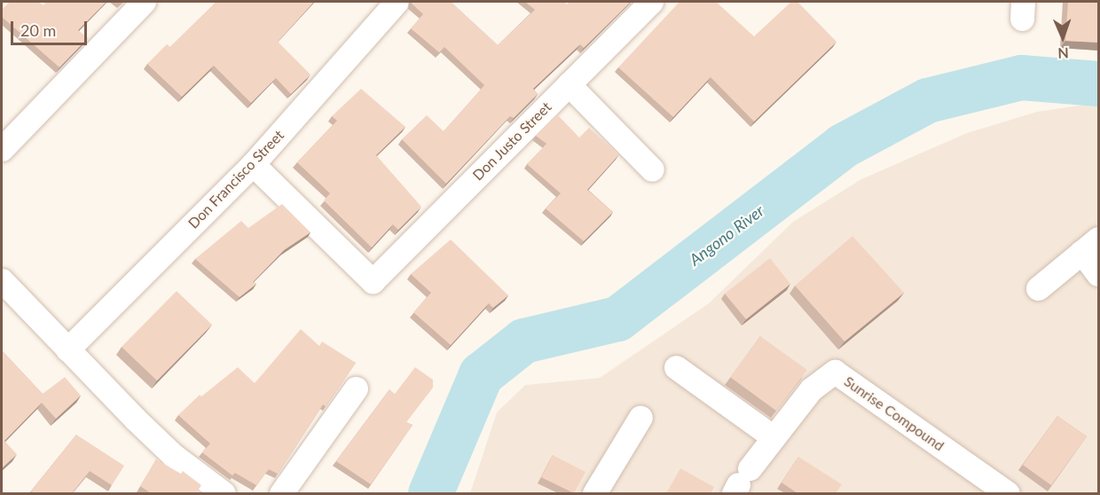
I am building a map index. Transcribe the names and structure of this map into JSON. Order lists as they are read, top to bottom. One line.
{"streets":{"street":["Don Justo Street","Don Francisco Street","Sunrise Compound"]},"crossings":[["Don Justo Street","Don Francisco Street"]],"water":["Angono River"],"scale_bar":"20 m","north":"bottom"}
